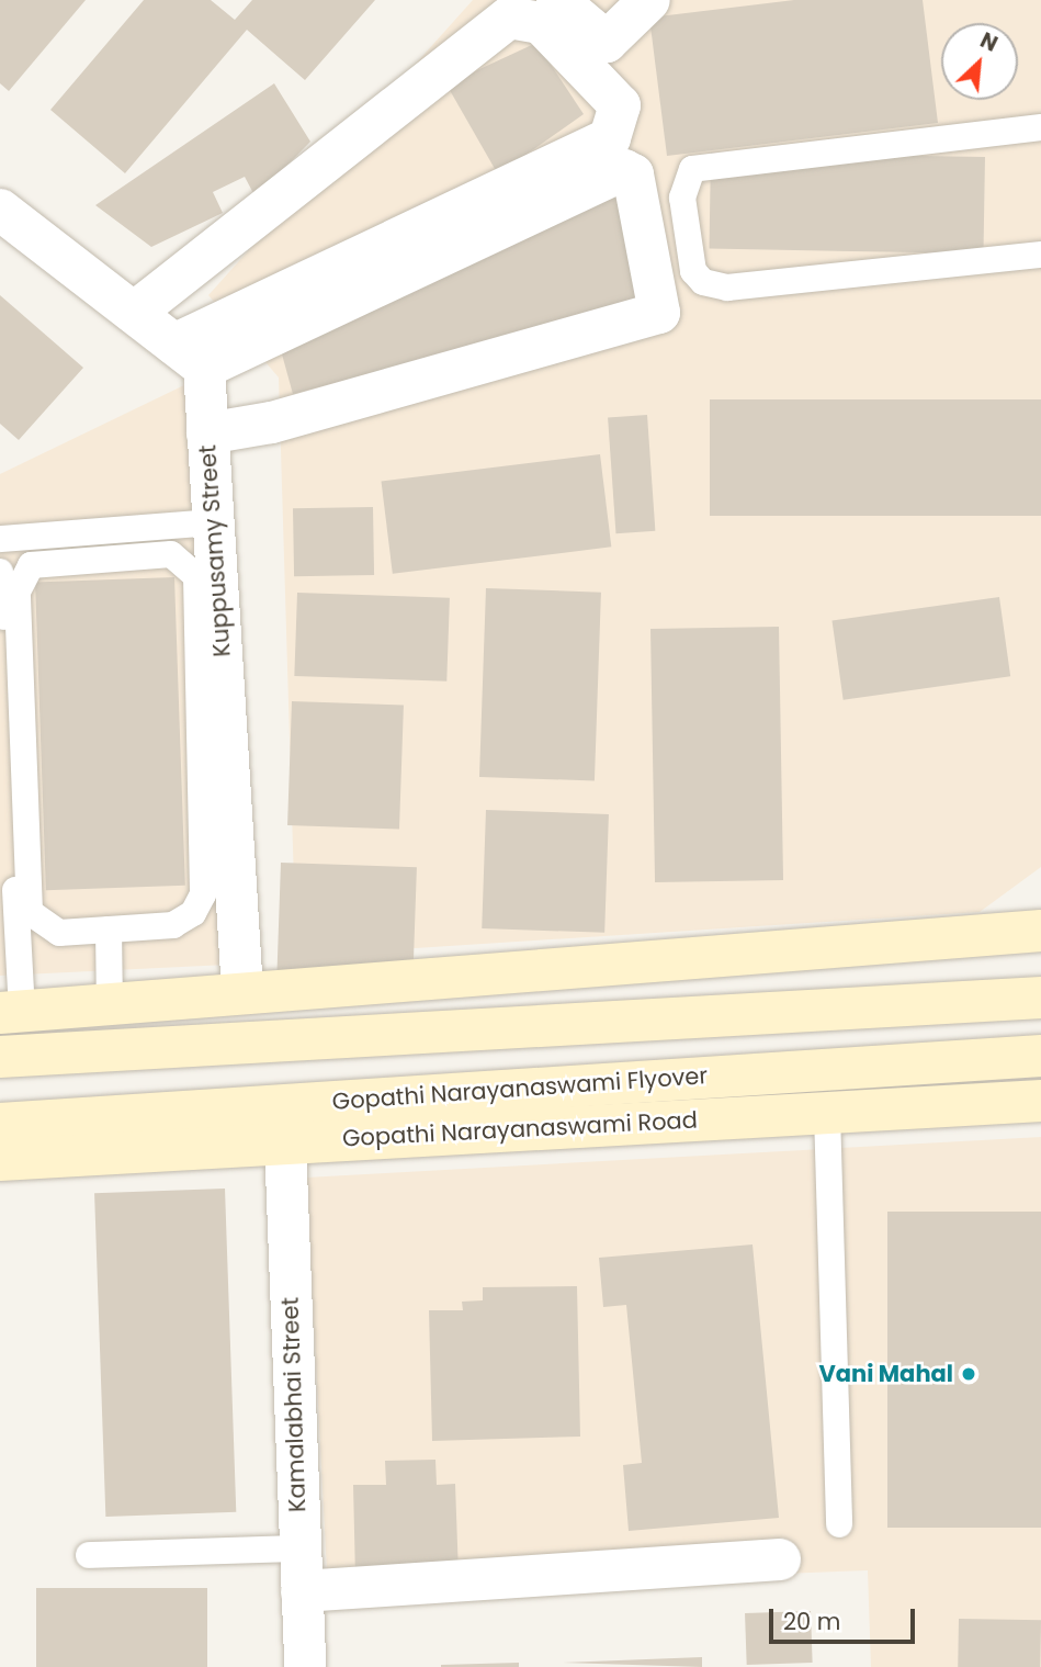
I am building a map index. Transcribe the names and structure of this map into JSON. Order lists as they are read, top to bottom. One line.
{"streets":{"main road":["Gopathi Narayanaswami Flyover","Gopathi Narayanaswami Road"],"street":["Kuppusamy Street","Kamalabhai Street"]},"crossings":[["Gopathi Narayanaswami Road","Kamalabhai Street"]],"places":["Vani Mahal"],"scale_bar":"20 m","north":"top right"}
